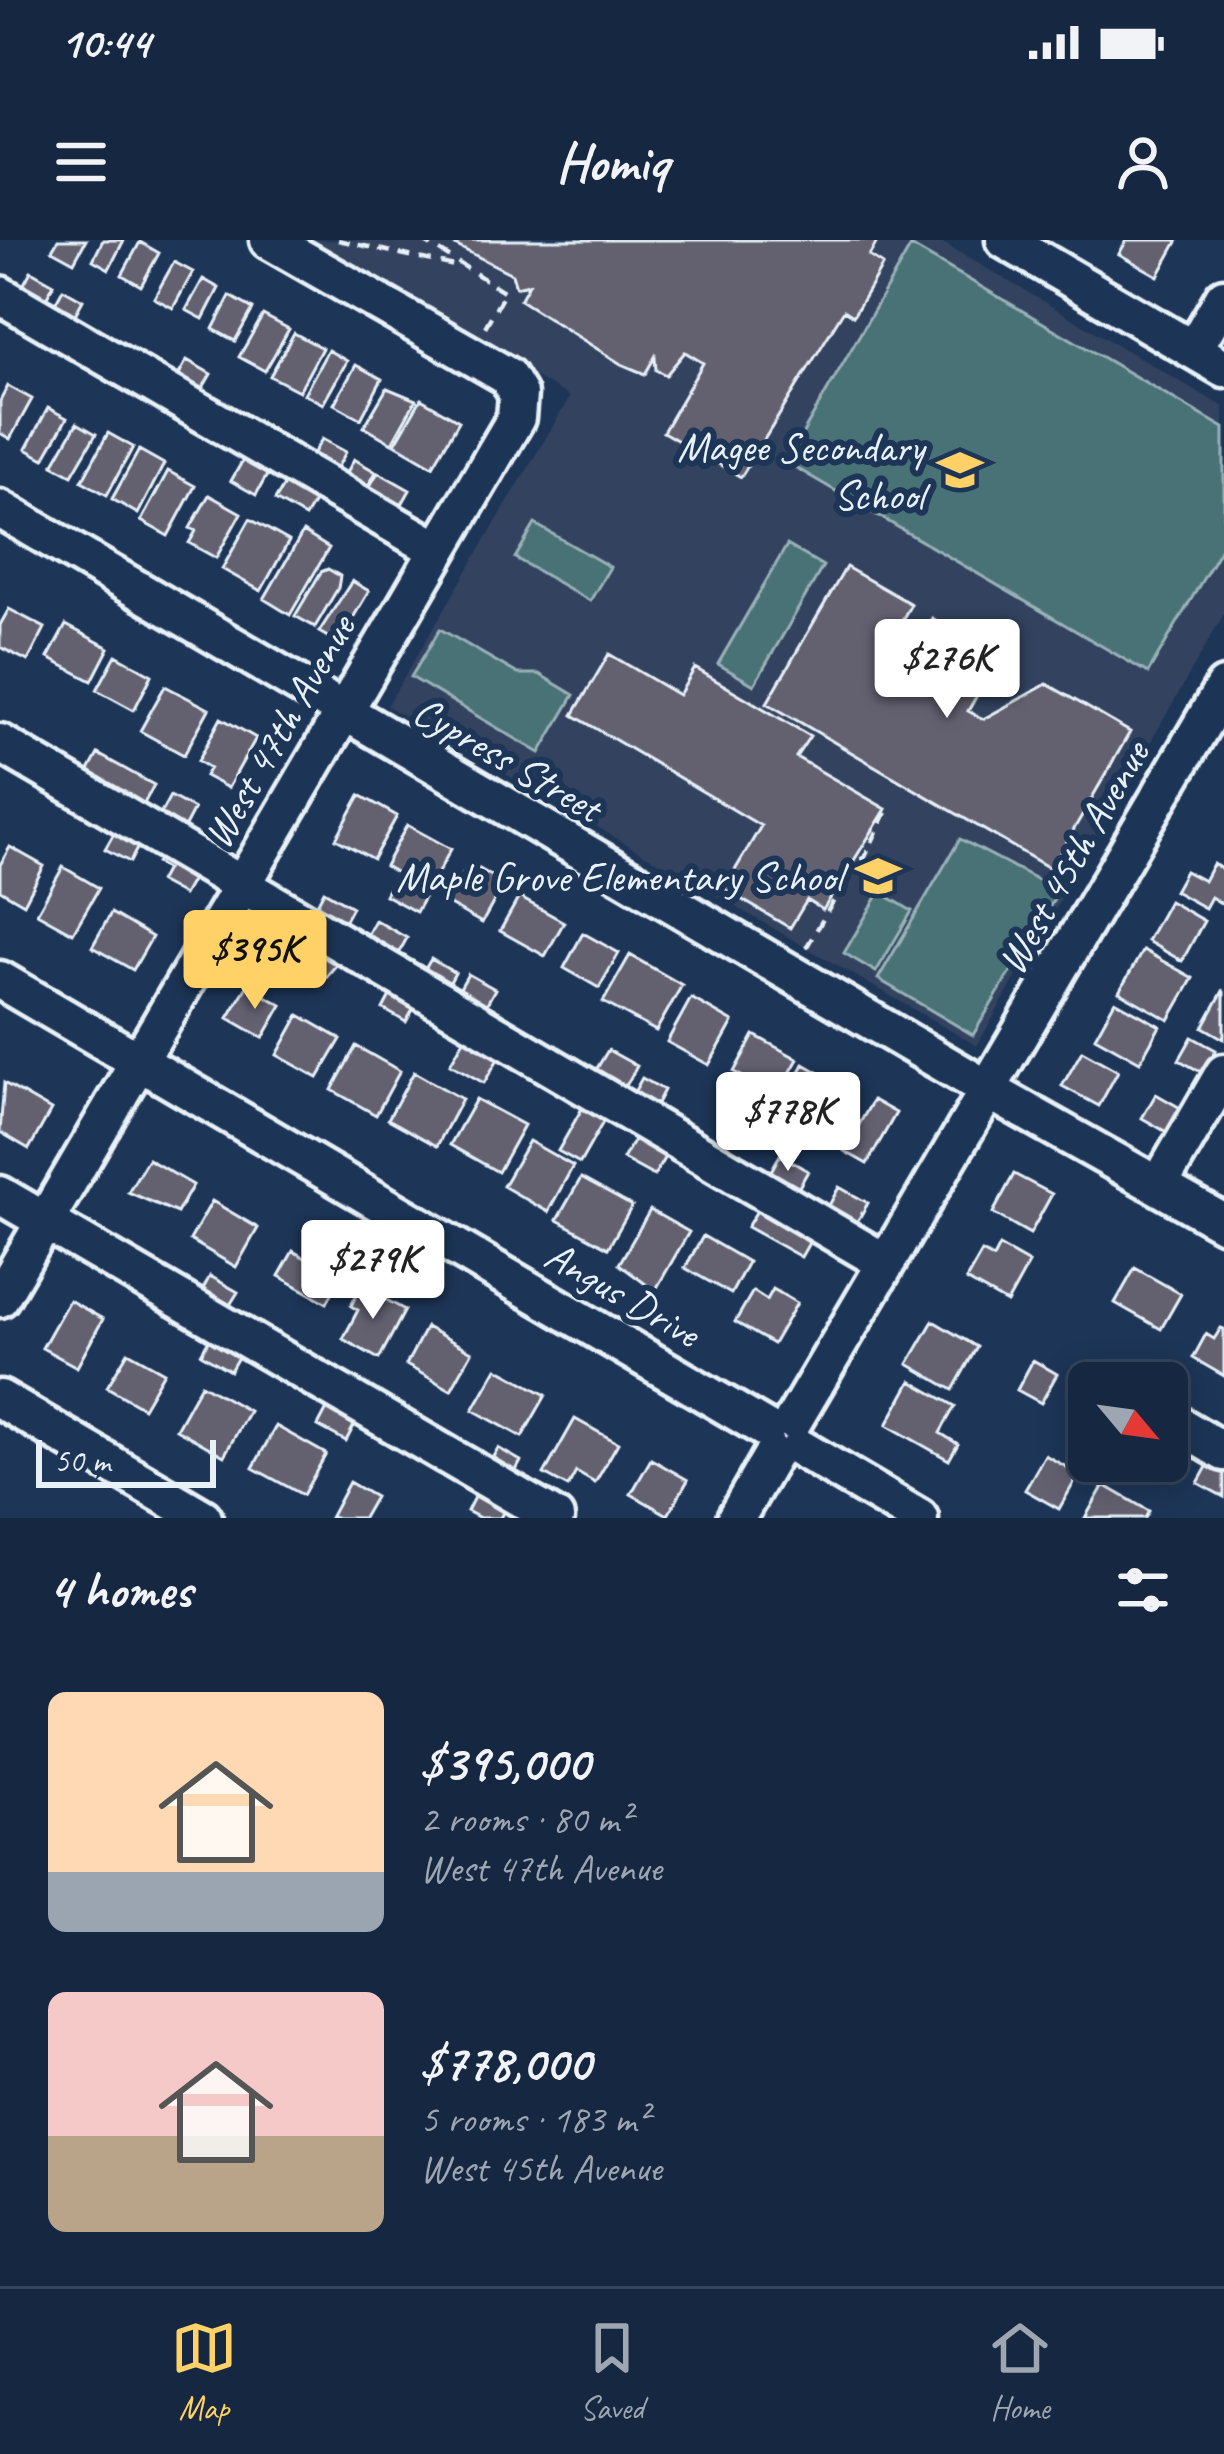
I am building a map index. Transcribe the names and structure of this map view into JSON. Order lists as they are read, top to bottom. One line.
{"streets":{"street":["West 47th Avenue","Cypress Street","West 45th Avenue","Angus Drive"]},"crossings":[["West 47th Avenue","Cypress Street"],["West 47th Avenue","Angus Drive"],["Cypress Street","West 45th Avenue"],["West 45th Avenue","Angus Drive"]],"places":{"school or university":["Magee Secondary School","Maple Grove Elementary School"]},"scale_bar":"50 m","north":"bottom right","page":{"status":"10:44","header":"Homiq","price":["$276K","$395K","$778K","$279K"],"scale":"50 m","heading":"4 homes","list":[{"name":"$395,000","note":"2 rooms · 80 m² · West 47th Avenue"},{"name":"$778,000","note":"5 rooms · 183 m² · West 45th Avenue"}],"tabs":["Map","Saved","Home"]}}
